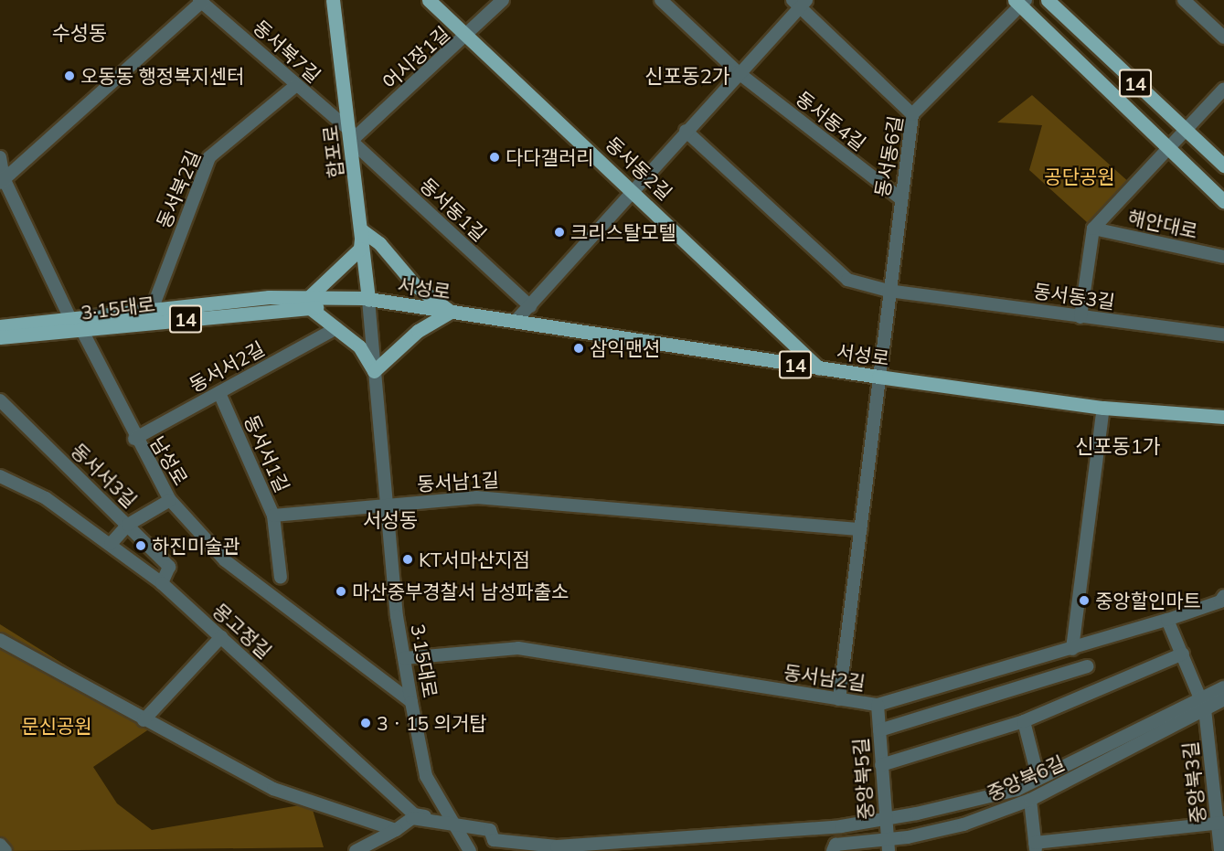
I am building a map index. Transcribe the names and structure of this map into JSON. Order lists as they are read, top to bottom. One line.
{"streets":{"main road":["14","합포로","동서동2길","서성로","3·15대로"],"street":["동서북7길","어시장1길","동서동4길","동서동6길","동서북2길","동서동1길","해안대로","동서동3길","동서서2길","동서서1길","남성로","동서서3길","동서남1길","몽고정길","동서남2길","중앙북6길","중앙북5길","중앙북3길"]},"crossings":[["동서북7길","어시장1길"],["동서북7길","합포로"],["동서북7길","동서북2길"],["동서북7길","동서동1길"],["어시장1길","합포로"],["어시장1길","동서동2길"],["어시장1길","동서동1길"],["동서동4길","동서동6길"],["합포로","동서동1길"],["합포로","서성로"],["합포로","3·15대로"],["동서동6길","서성로"],["동서동6길","동서동3길"],["동서동6길","동서남1길"],["동서동6길","동서남2길"],["동서동2길","서성로"],["동서북2길","3·15대로"],["서성로","3·15대로"],["3·15대로","동서서1길"],["3·15대로","남성로"],["3·15대로","동서남1길"],["3·15대로","몽고정길"],["3·15대로","동서남2길"],["동서서2길","동서서1길"],["동서서2길","남성로"],["동서서1길","동서남1길"],["동서서3길","몽고정길"],["동서남2길","중앙북5길"],["동서남2길","중앙북3길"],["중앙북6길","중앙북5길"],["중앙북6길","중앙북3길"]],"districts":["수성동","신포동2가","신포동1가","서성동"],"parks":["공단공원","문신공원"],"places":["오동동 행정복지센터","다다갤러리","크리스탈모텔","삼익맨션","하진미술관","KT서마산지점","마산중부경찰서 남성파출소","중앙할인마트","3ㆍ15 의거탑"]}
